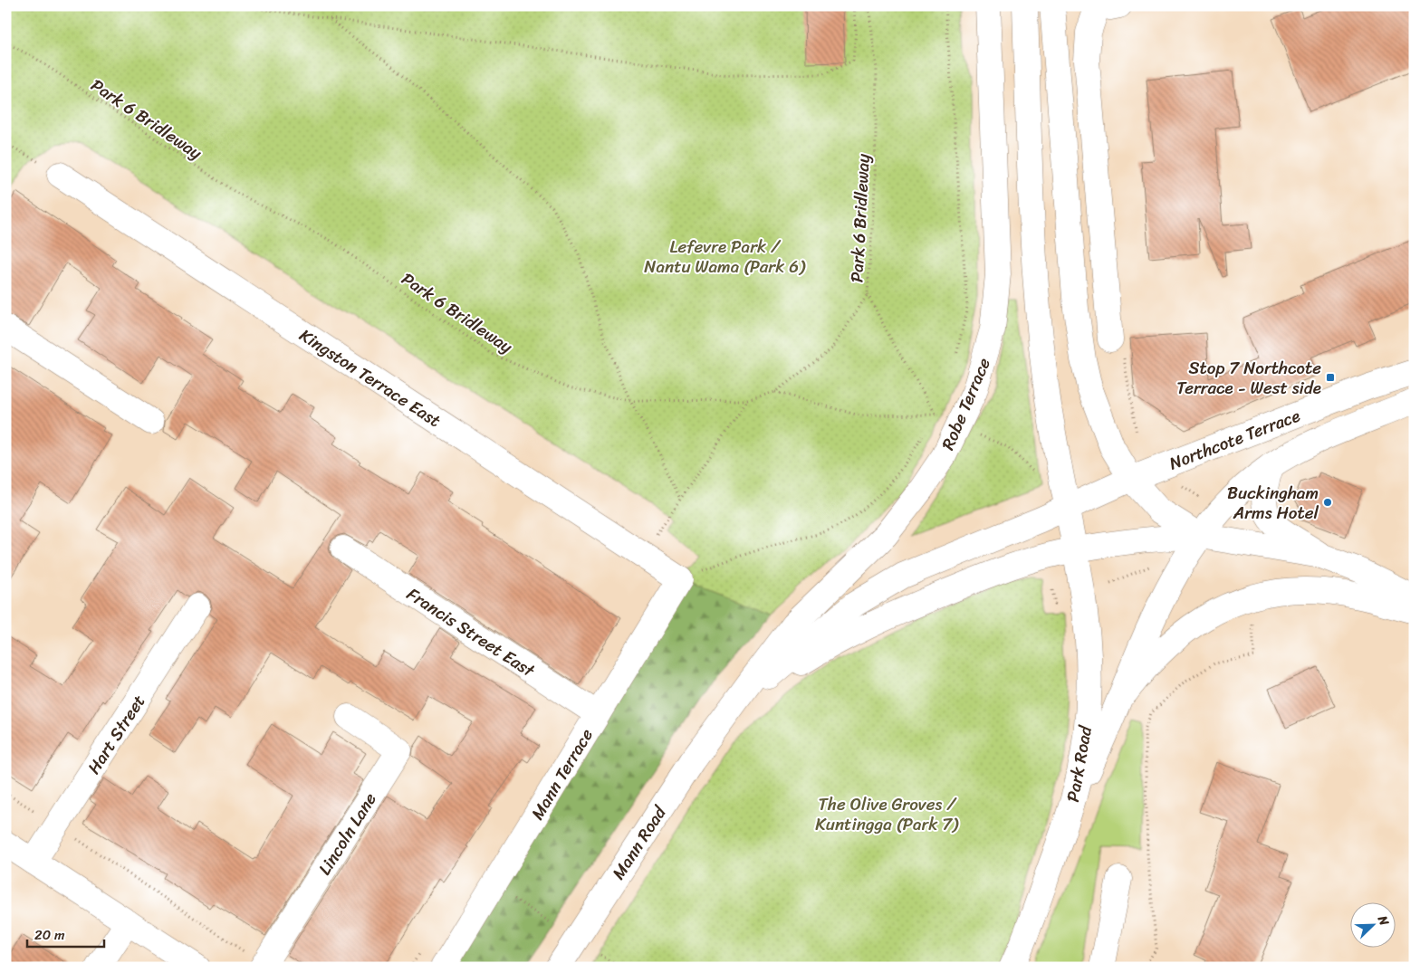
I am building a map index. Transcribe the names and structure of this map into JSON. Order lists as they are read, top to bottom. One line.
{"streets":{"main road":["Kingston Terrace East","Robe Terrace","Northcote Terrace","Francis Street East","Hart Street","Park Road","Mann Terrace","Lincoln Lane","Mann Road"],"path":["Park 6 Bridleway"]},"crossings":[["Kingston Terrace East","Mann Terrace"],["Robe Terrace","Northcote Terrace"],["Robe Terrace","Mann Road"],["Northcote Terrace","Park Road"],["Northcote Terrace","Mann Road"],["Francis Street East","Mann Terrace"]],"parks":["Lefevre Park / Nantu Wama (Park 6)","The Olive Groves / Kuntingga (Park 7)"],"places":{"transit":["Stop 7 Northcote Terrace - West side"],"other":["Buckingham Arms Hotel"]},"scale_bar":"20 m","north":"top right"}
